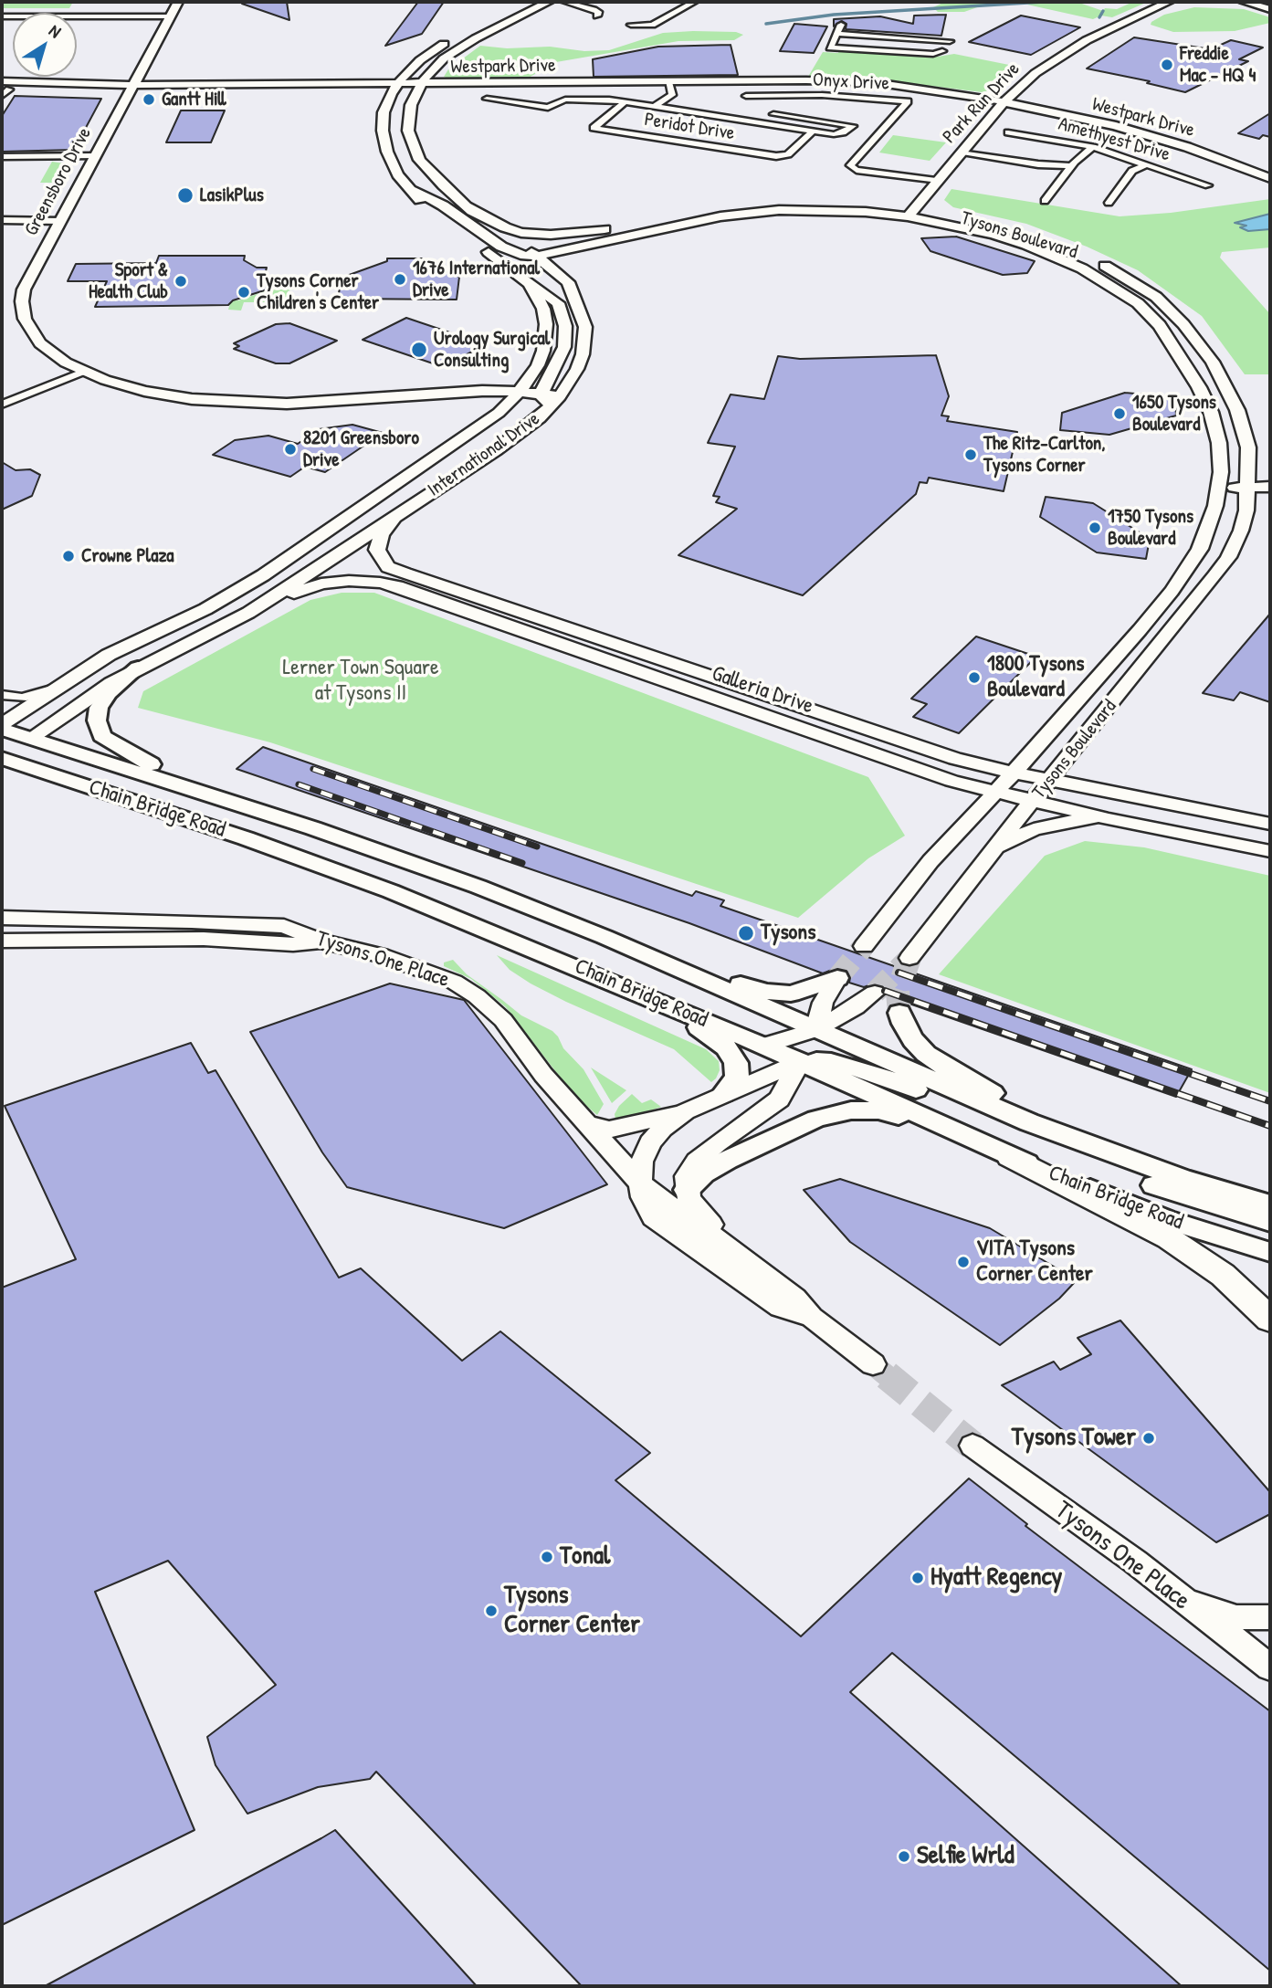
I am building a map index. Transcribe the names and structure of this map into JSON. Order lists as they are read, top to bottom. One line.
{"streets":{"main road":["International Drive","Chain Bridge Road"],"street":["Westpark Drive","Onyx Drive","Park Run Drive","Peridot Drive","Amethyest Drive","Greensboro Drive","Tysons Boulevard","Galleria Drive","Tysons One Place"]},"crossings":[["Westpark Drive","Park Run Drive"],["Westpark Drive","Peridot Drive"],["Westpark Drive","Greensboro Drive"],["Westpark Drive","International Drive"],["Onyx Drive","Park Run Drive"],["Onyx Drive","Peridot Drive"],["Park Run Drive","Tysons Boulevard"],["Greensboro Drive","International Drive"],["Tysons Boulevard","International Drive"],["Tysons Boulevard","Galleria Drive"],["International Drive","Galleria Drive"],["International Drive","Chain Bridge Road"]],"parks":["Lerner Town Square at Tysons II"],"places":["Freddie Mac - HQ 4","Gantt Hill","LasikPlus","1676 International Drive","Sport & Health Club","Tysons Corner Children's Center","Urology Surgical Consulting","1650 Tysons Boulevard","8201 Greensboro Drive","The Ritz-Carlton, Tysons Corner","1750 Tysons Boulevard","Crowne Plaza","1800 Tysons Boulevard","Tysons","VITA Tysons Corner Center","Tysons Tower","Tonal","Hyatt Regency","Tysons Corner Center","Selfie Wrld"],"north":"top right"}
